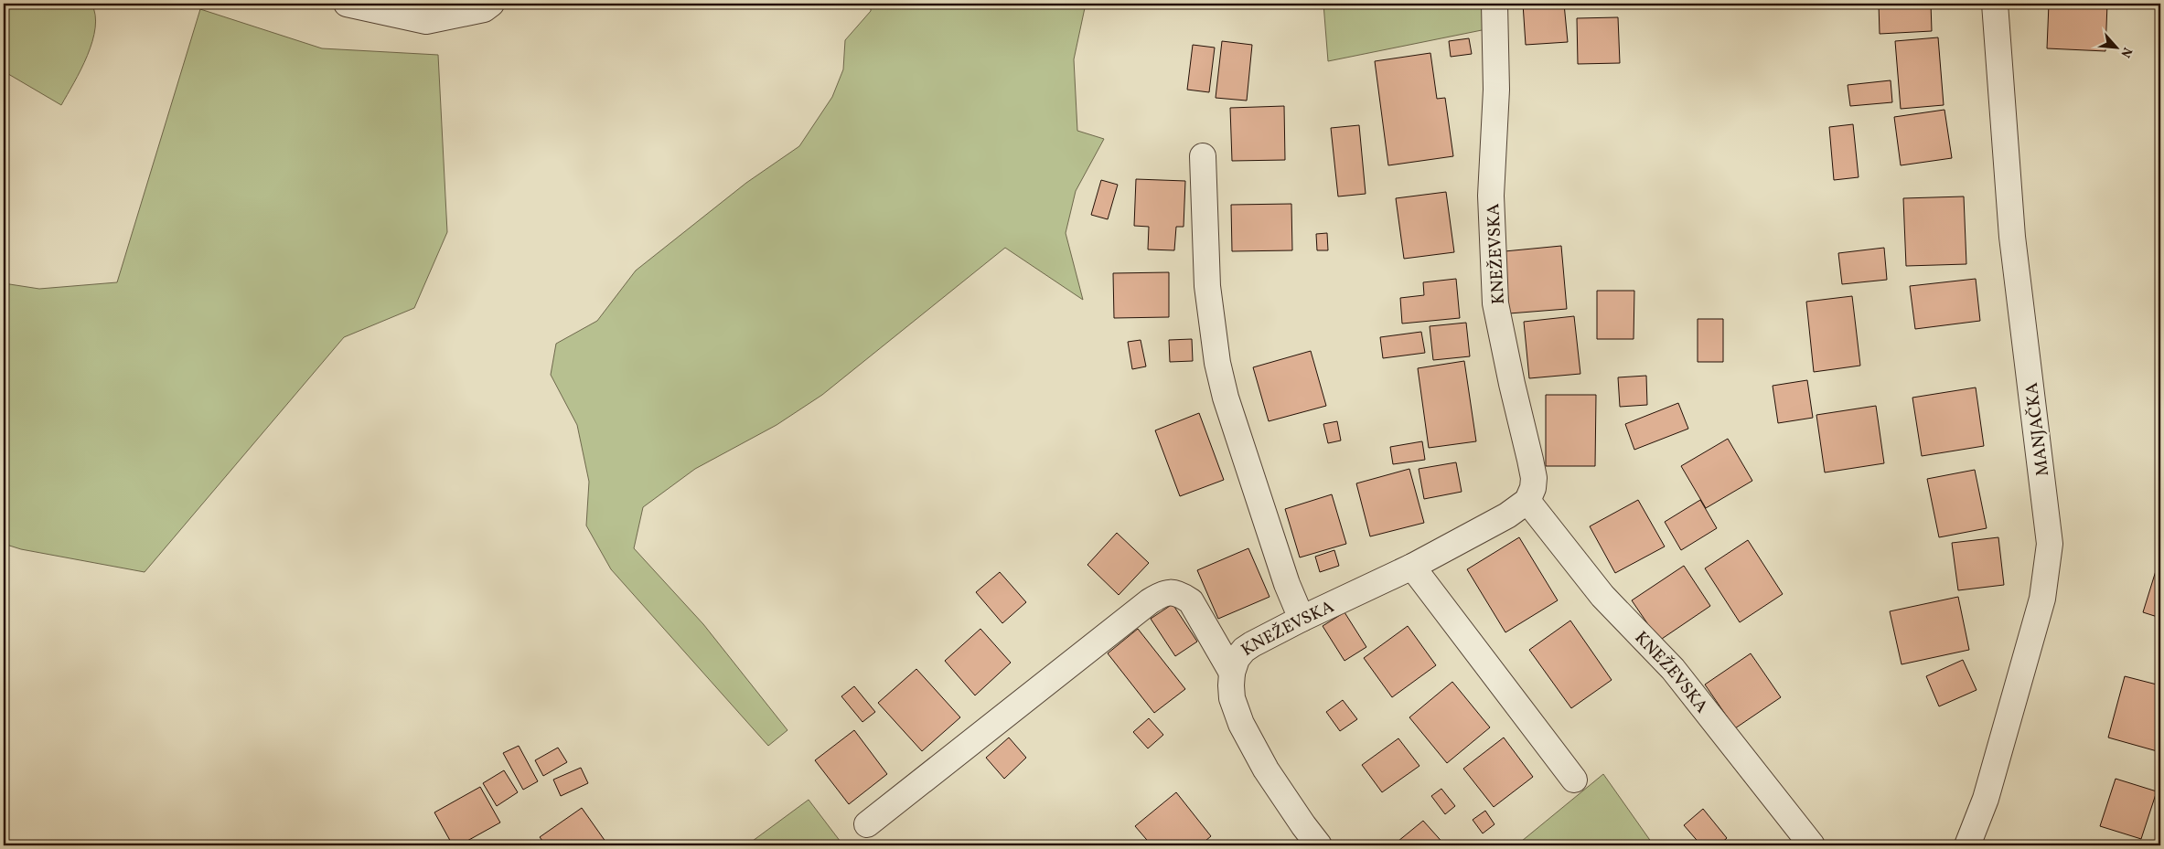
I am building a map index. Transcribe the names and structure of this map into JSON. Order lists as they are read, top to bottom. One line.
{"streets":{"street":["KNEŽEVSKA","MANJAČKA"]},"north":"bottom right"}
